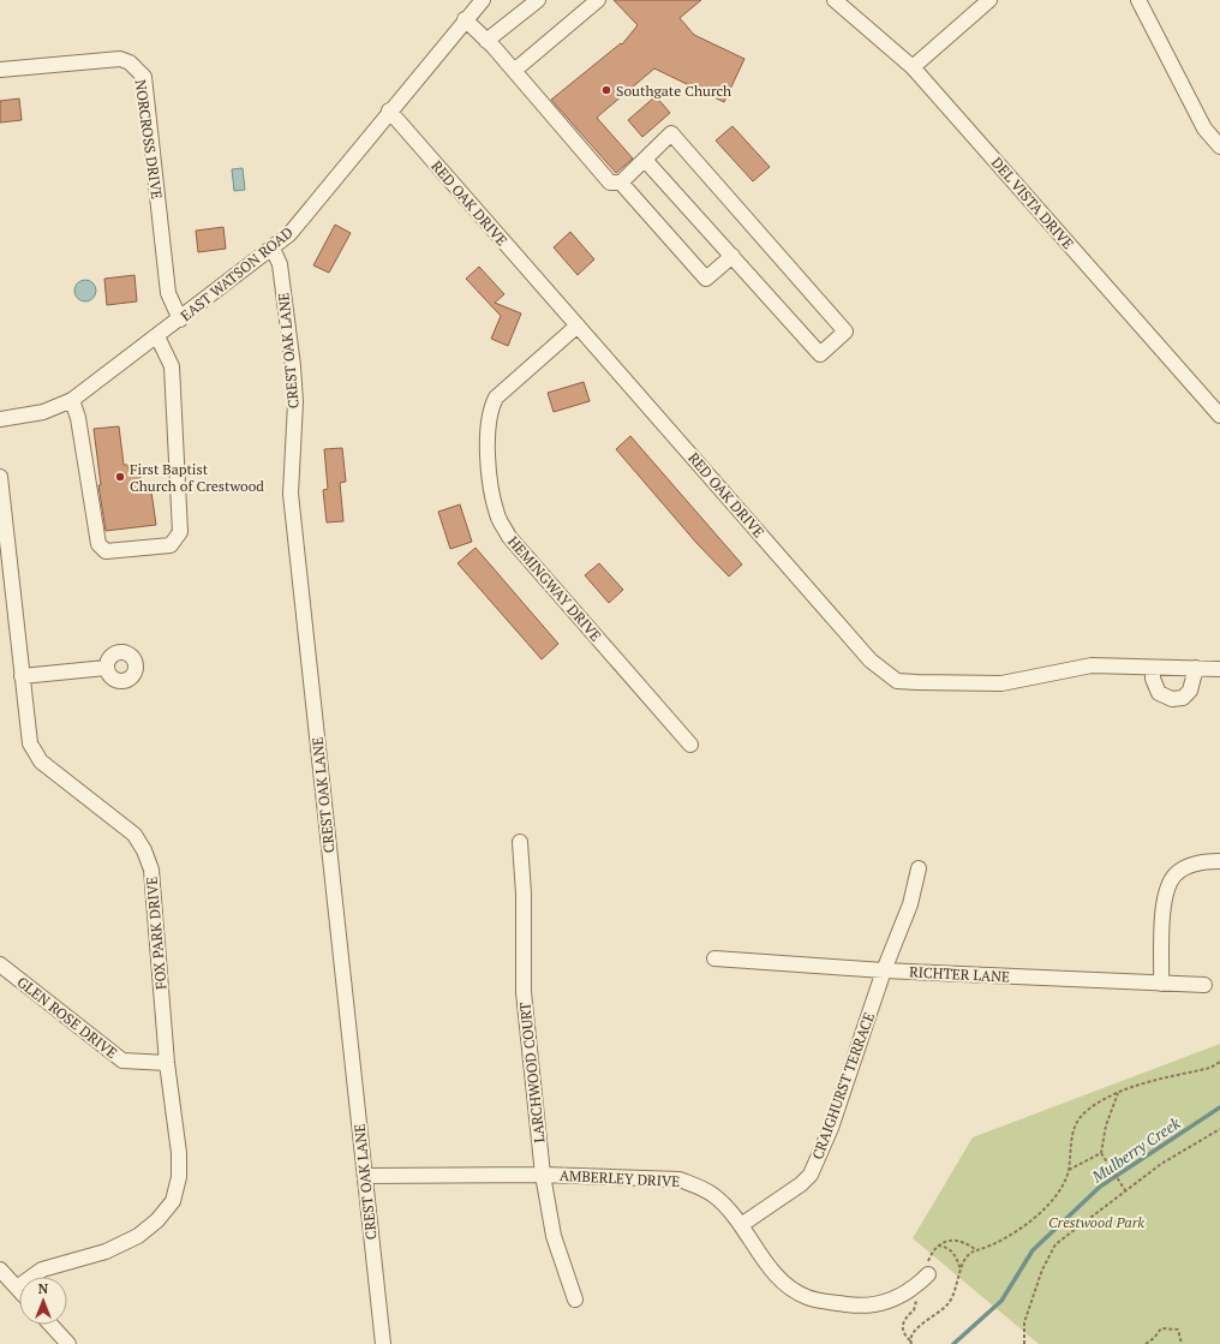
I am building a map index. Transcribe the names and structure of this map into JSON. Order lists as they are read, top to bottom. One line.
{"streets":{"street":["NORCROSS DRIVE","RED OAK DRIVE","DEL VISTA DRIVE","EAST WATSON ROAD","CREST OAK LANE","HEMINGWAY DRIVE","FOX PARK DRIVE","RICHTER LANE","GLEN ROSE DRIVE","LARCHWOOD COURT","CRAIGHURST TERRACE","AMBERLEY DRIVE"]},"crossings":[["NORCROSS DRIVE","EAST WATSON ROAD"],["RED OAK DRIVE","EAST WATSON ROAD"],["RED OAK DRIVE","HEMINGWAY DRIVE"],["EAST WATSON ROAD","CREST OAK LANE"],["CREST OAK LANE","AMBERLEY DRIVE"],["FOX PARK DRIVE","GLEN ROSE DRIVE"],["RICHTER LANE","CRAIGHURST TERRACE"],["LARCHWOOD COURT","AMBERLEY DRIVE"],["CRAIGHURST TERRACE","AMBERLEY DRIVE"]],"water":["Mulberry Creek"],"parks":["Crestwood Park"],"places":["Southgate Church","First Baptist Church of Crestwood"],"north":"top"}
